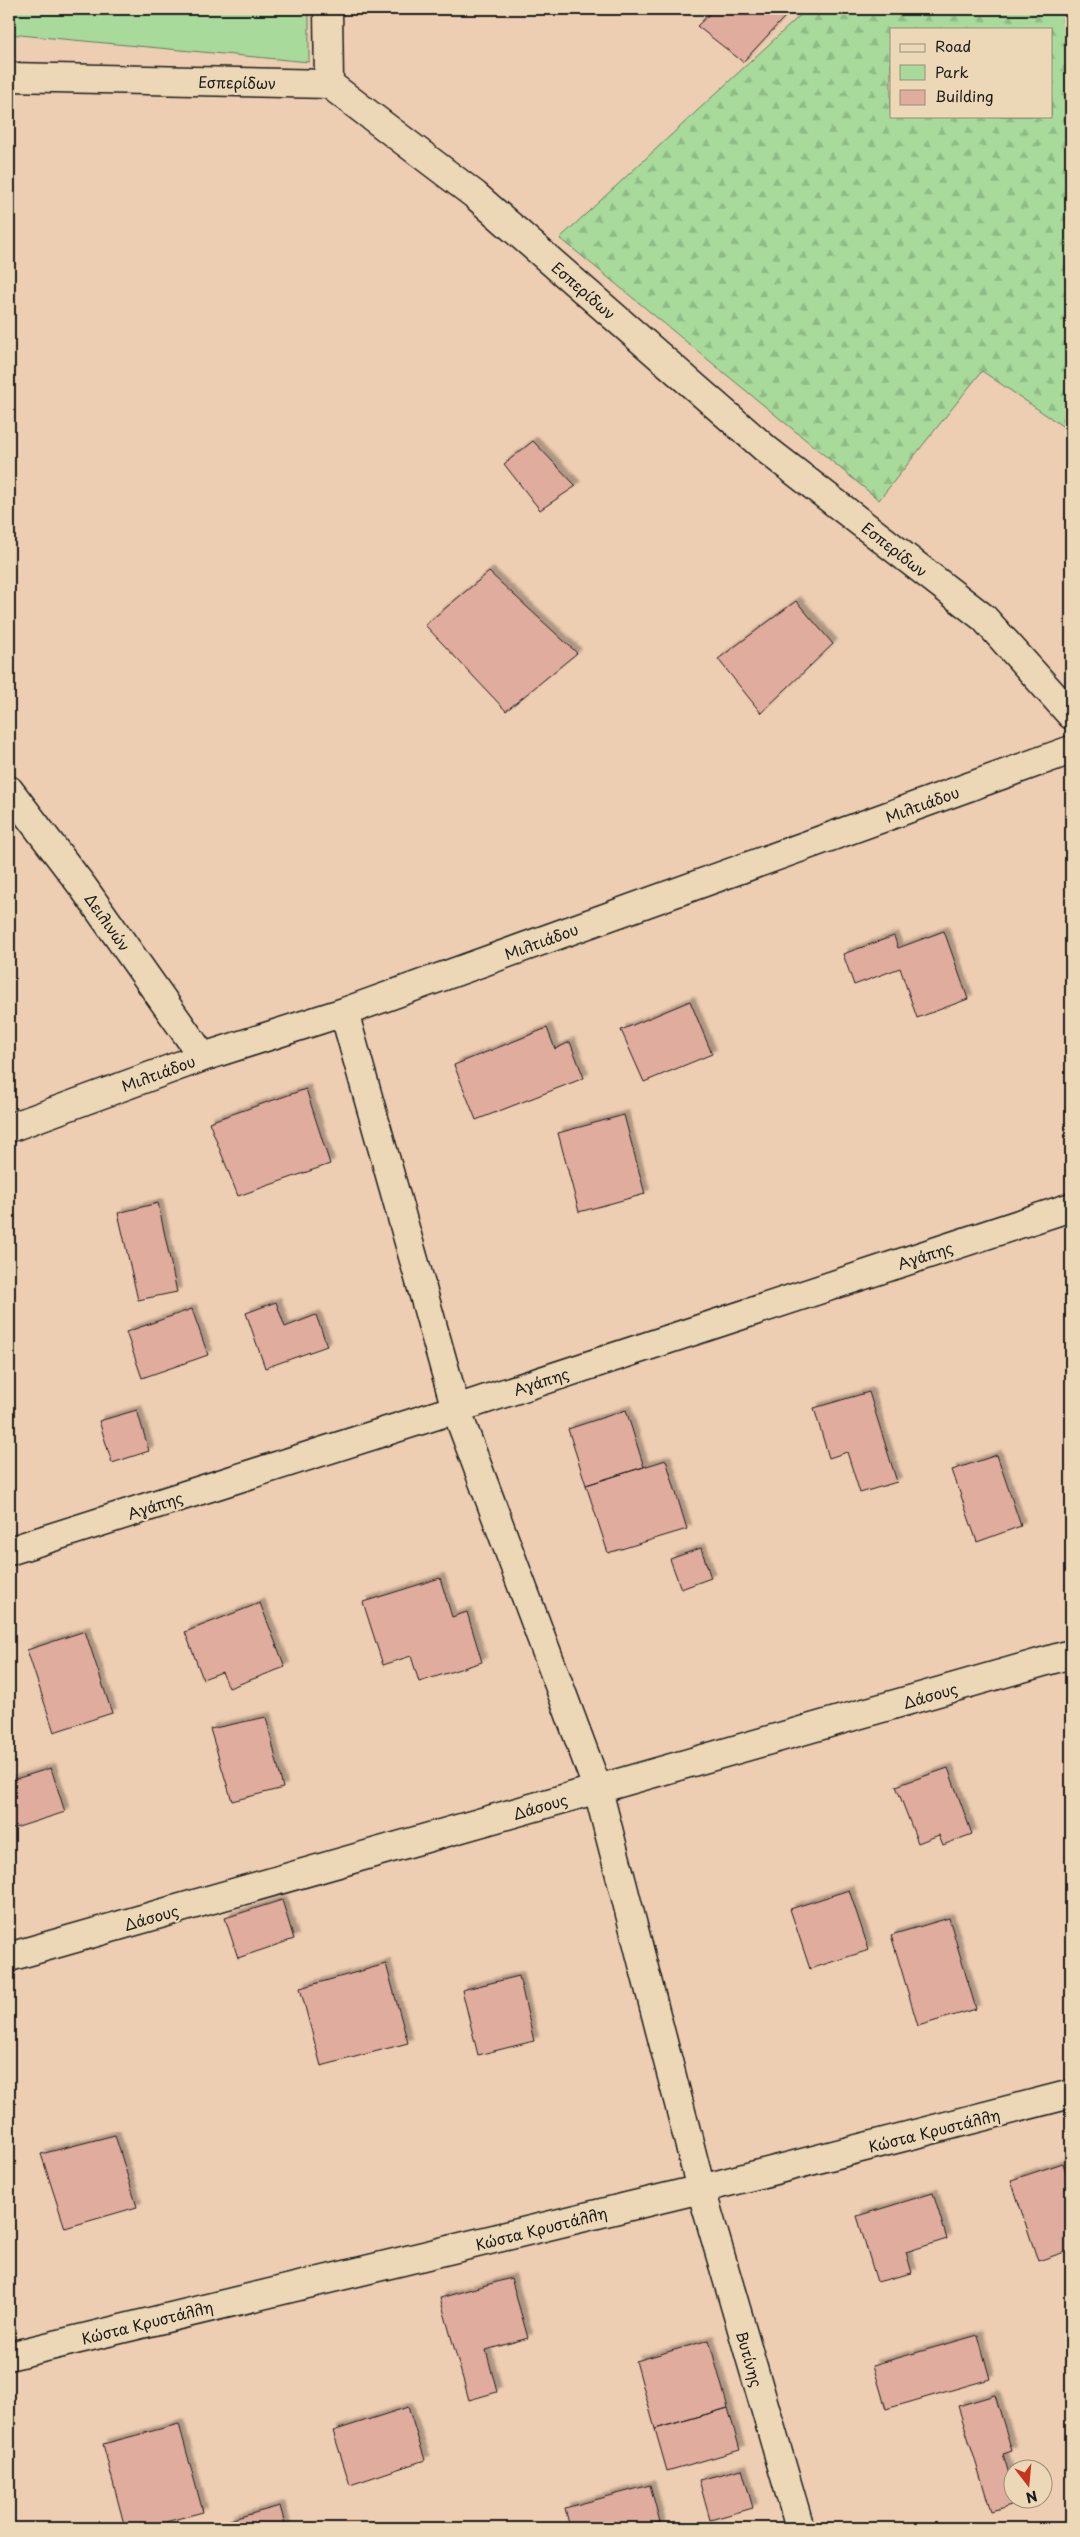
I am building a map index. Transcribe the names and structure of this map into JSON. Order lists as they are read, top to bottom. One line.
{"streets":{"street":["Εσπερίδων","Μιλτιάδου","Δειλινών","Αγάπης","Δάσους","Κώστα Κρυστάλλη","Βυτίνης"]},"crossings":[["Μιλτιάδου","Δειλινών"],["Μιλτιάδου","Βυτίνης"],["Αγάπης","Βυτίνης"],["Δάσους","Βυτίνης"],["Κώστα Κρυστάλλη","Βυτίνης"]],"legend":["Road","Park","Building"],"north":"bottom"}
